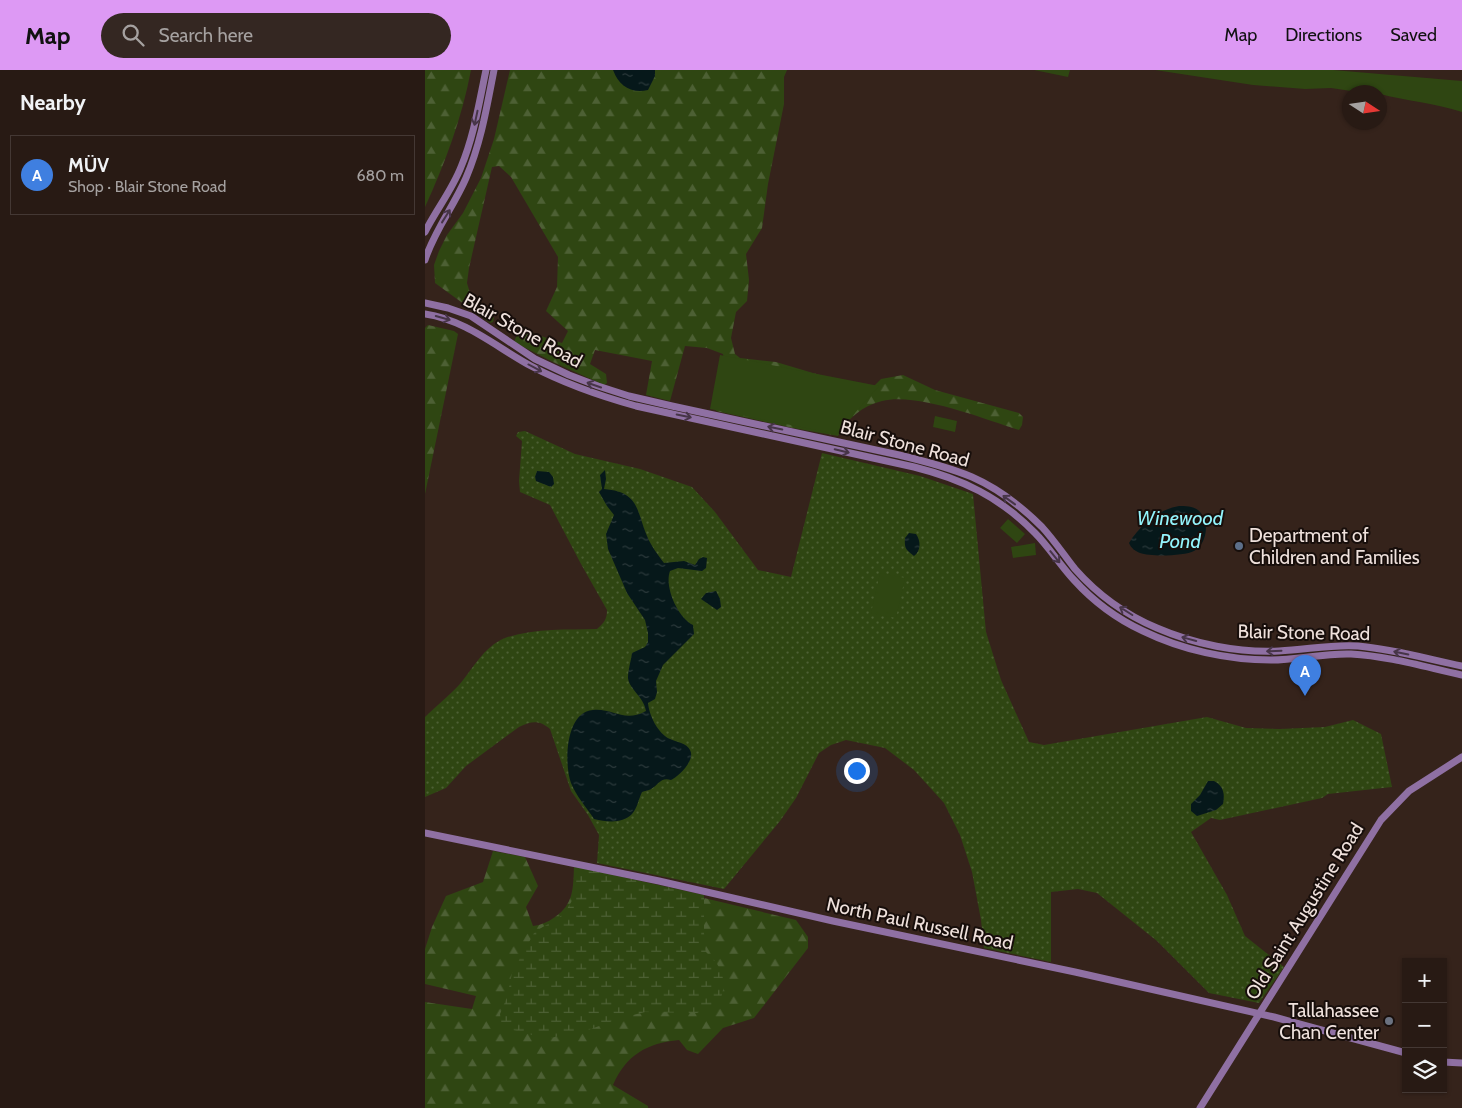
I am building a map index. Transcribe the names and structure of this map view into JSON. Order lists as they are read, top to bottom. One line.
{"streets":{"main road":["Blair Stone Road","Old Saint Augustine Road","North Paul Russell Road"]},"crossings":[["Old Saint Augustine Road","North Paul Russell Road"]],"water":["Winewood Pond"],"places":["Department of Children and Families","Tallahassee Chan Center"],"north":"right","page":{"header":"Map","search":"Search here","nav":["Map","Directions","Saved"],"heading":"Nearby","list":[{"mark":"A","name":"MÜV","note":"Shop · Blair Stone Road","value":"680 m"}],"pins":"A","map_buttons":["+","−"]}}
